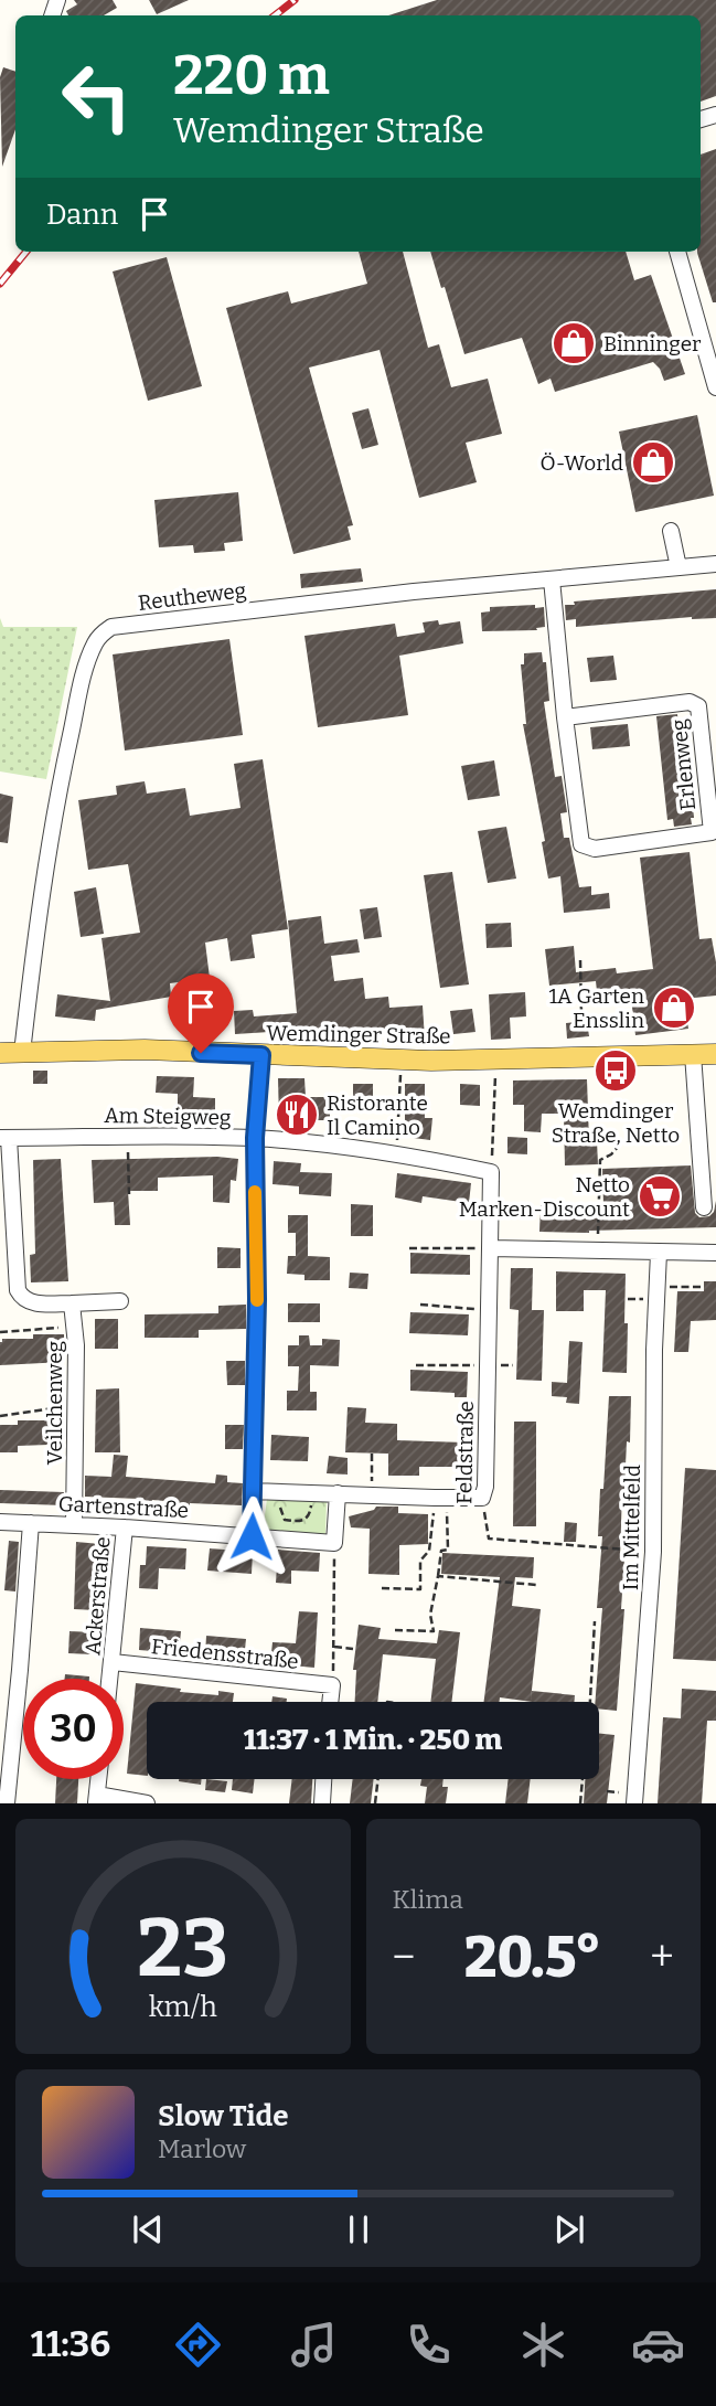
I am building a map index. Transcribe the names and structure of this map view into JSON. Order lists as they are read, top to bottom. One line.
{"streets":{"main road":["Wemdinger Straße"],"street":["Reutheweg","Erlenweg","Am Steigweg","Veilchenweg","Feldstraße","Gartenstraße","Im Mittelfeld","Ackerstraße","Friedensstraße"]},"crossings":[["Reutheweg","Erlenweg"],["Reutheweg","Wemdinger Straße"],["Veilchenweg","Gartenstraße"],["Feldstraße","Im Mittelfeld"],["Gartenstraße","Ackerstraße"],["Ackerstraße","Friedensstraße"]],"places":{"shop":["Binninger","Ö-World","1A Garten Ensslin"],"bus stop":["Wemdinger Straße, Netto"],"restaurant":["Ristorante Il Camino"],"supermarket":["Netto Marken-Discount"]},"page":{"turn":["220 m","Wemdinger Straße"],"then":"Dann","limit":"30","trip":"11:37 · 1 Min. · 250 m","tile":"Klima","heat":["−","20.5°","+"],"song":["Slow Tide","Marlow"],"tabs":"11:36","gauge":["23","km/h"]}}
